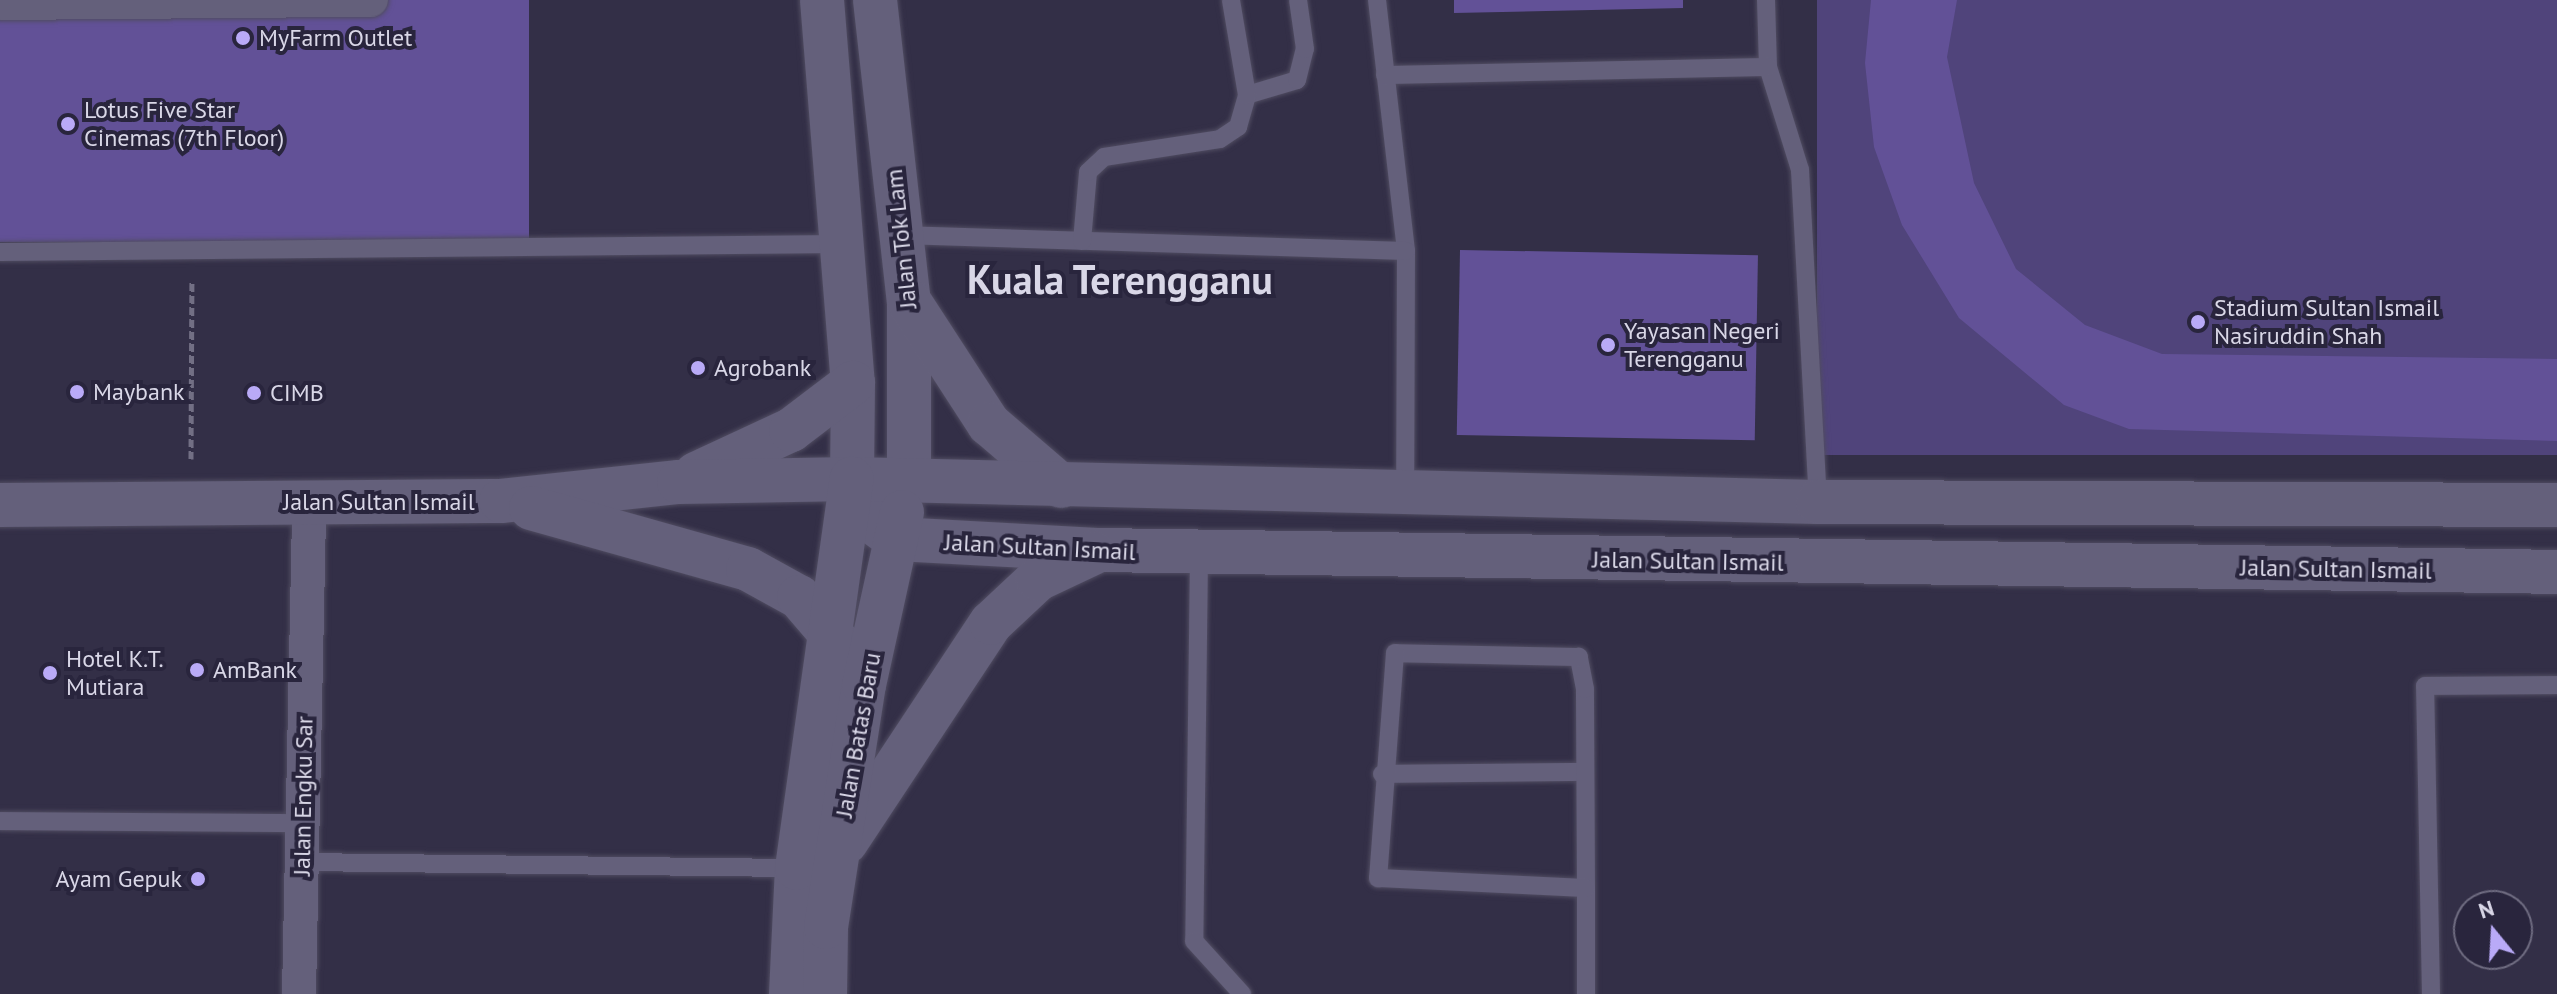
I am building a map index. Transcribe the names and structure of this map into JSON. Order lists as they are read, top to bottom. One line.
{"streets":{"main road":["Jalan Tok Lam","Jalan Sultan Ismail","Jalan Batas Baru"],"street":["Jalan Engku Sar"]},"crossings":[["Jalan Tok Lam","Jalan Sultan Ismail"],["Jalan Tok Lam","Jalan Batas Baru"],["Jalan Sultan Ismail","Jalan Batas Baru"],["Jalan Sultan Ismail","Jalan Engku Sar"]],"districts":["Kuala Terengganu"],"places":["MyFarm Outlet","Lotus Five Star Cinemas (7th Floor)","Stadium Sultan Ismail Nasiruddin Shah","Yayasan Negeri Terengganu","Agrobank","Maybank","CIMB","AmBank","Hotel K.T. Mutiara","Ayam Gepuk"],"north":"top"}
